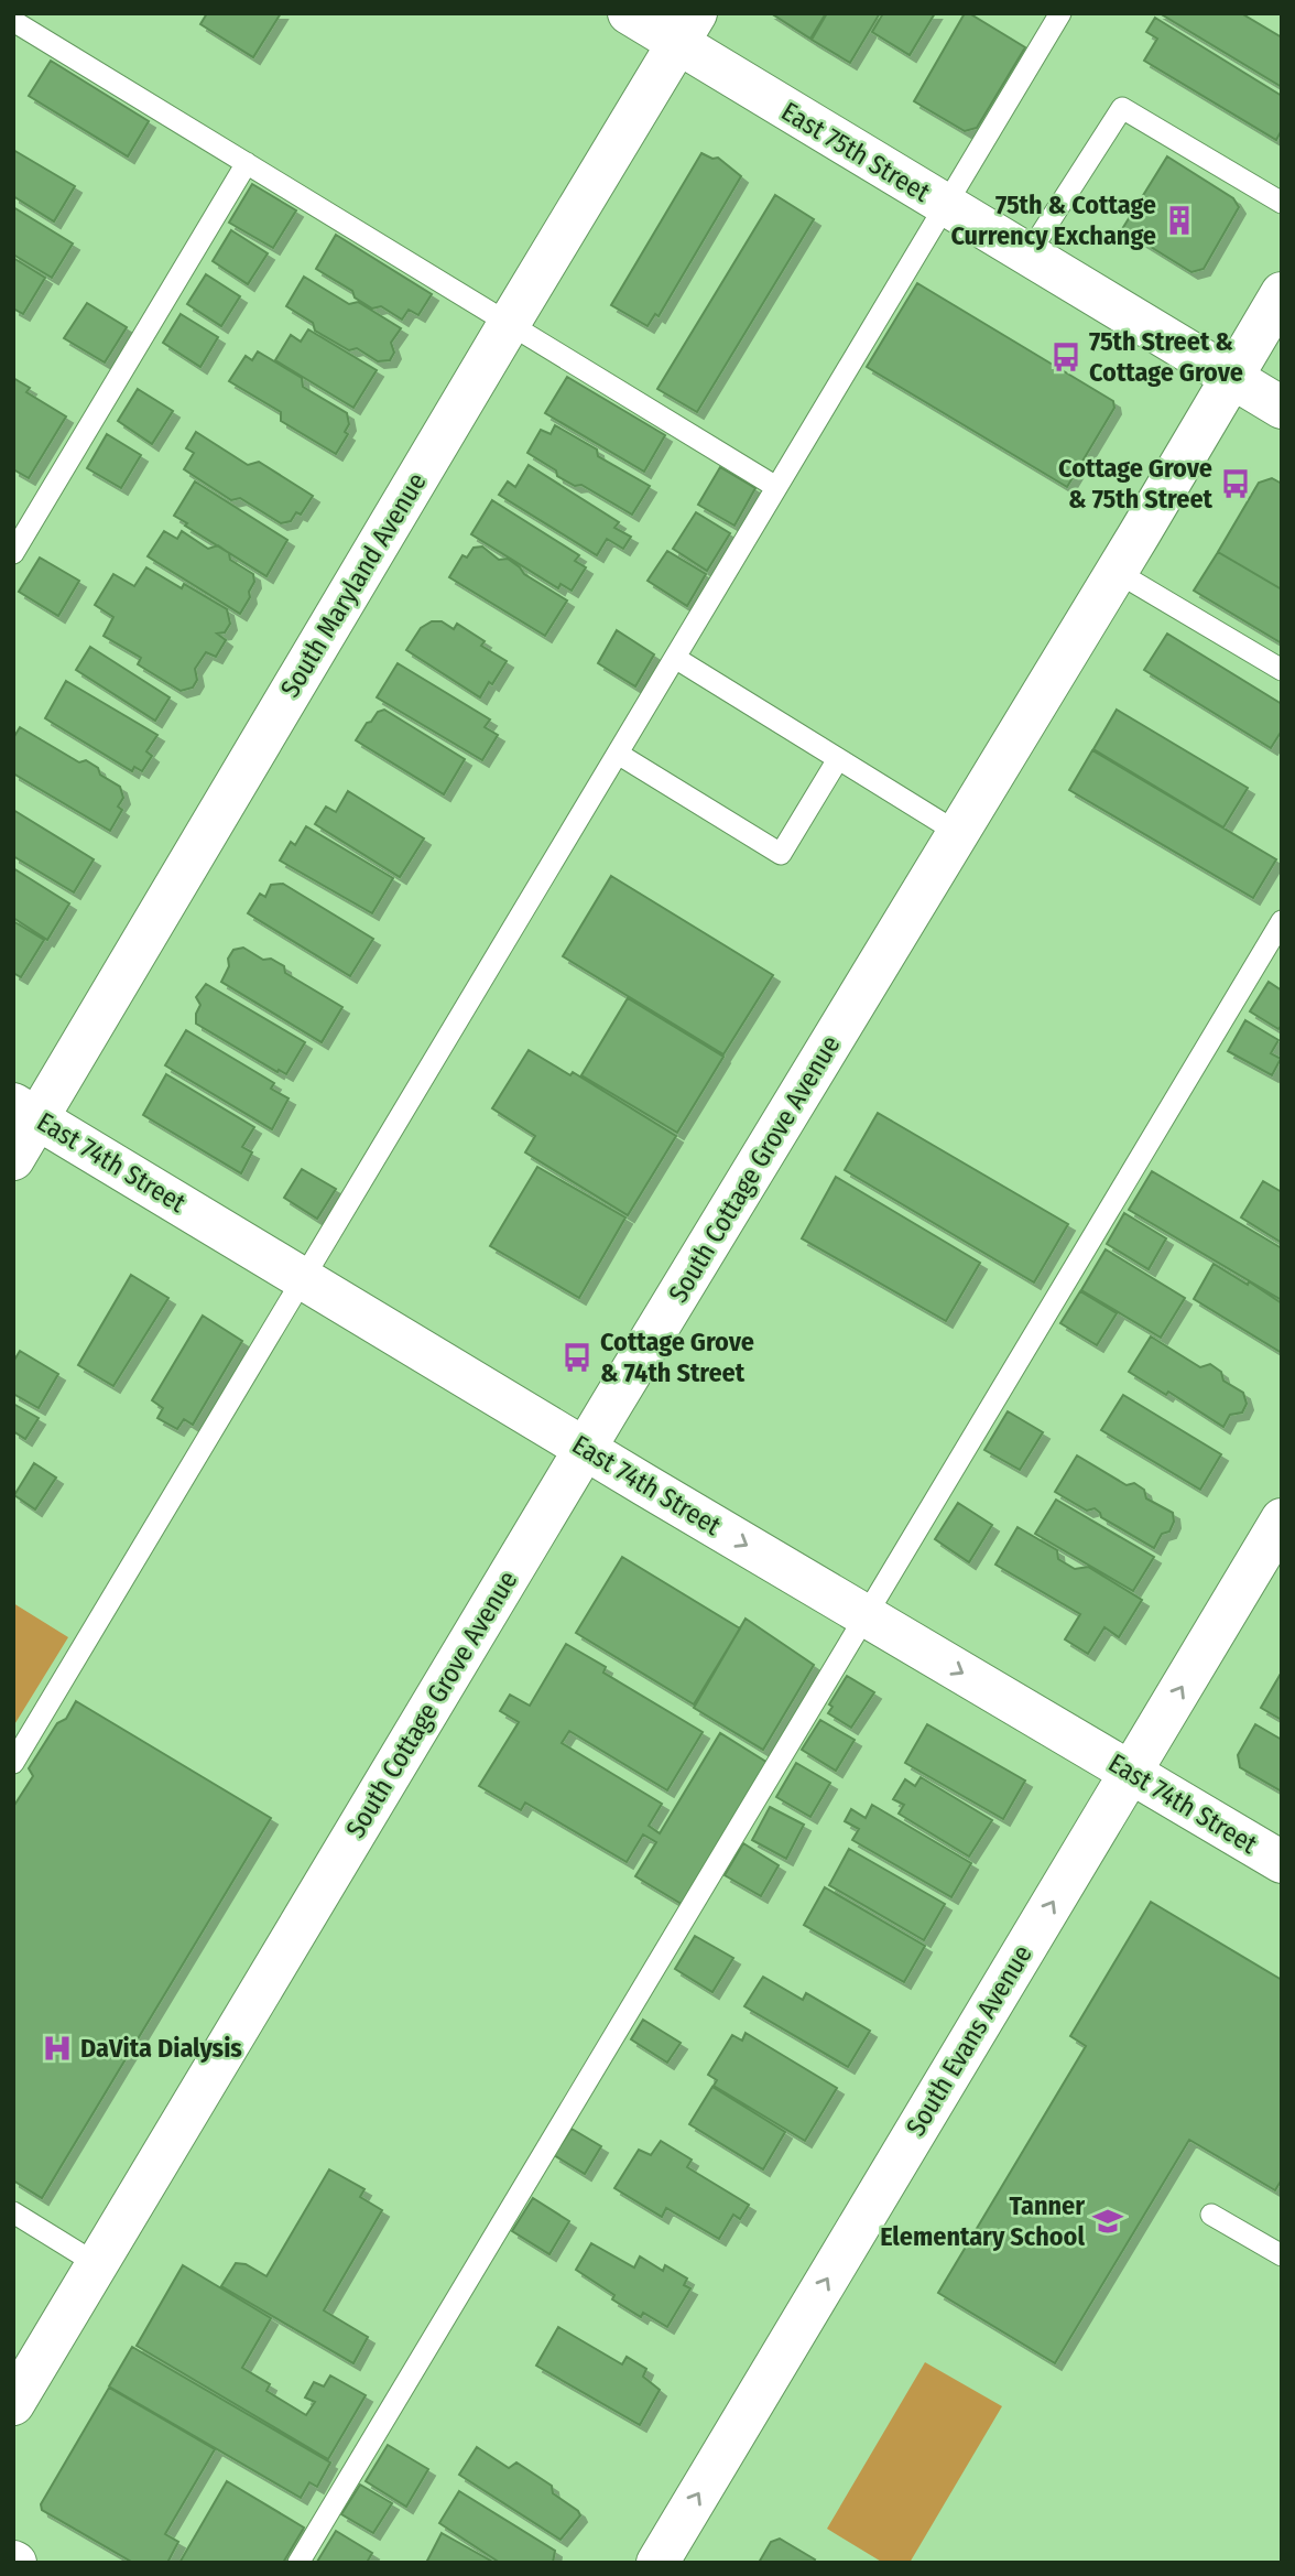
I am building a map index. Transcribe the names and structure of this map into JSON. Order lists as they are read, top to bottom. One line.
{"streets":{"street":["East 75th Street","South Maryland Avenue","East 74th Street","South Cottage Grove Avenue","South Evans Avenue"]},"crossings":[["East 75th Street","South Maryland Avenue"],["East 75th Street","South Cottage Grove Avenue"],["South Maryland Avenue","East 74th Street"],["East 74th Street","South Cottage Grove Avenue"],["East 74th Street","South Evans Avenue"]],"one_way":["East 74th Street","South Evans Avenue"],"places":{"building":["75th & Cottage Currency Exchange"],"bus stop":["75th Street & Cottage Grove","Cottage Grove & 75th Street","Cottage Grove & 74th Street"],"hospital":["DaVita Dialysis"],"school or university":["Tanner Elementary School"]}}
